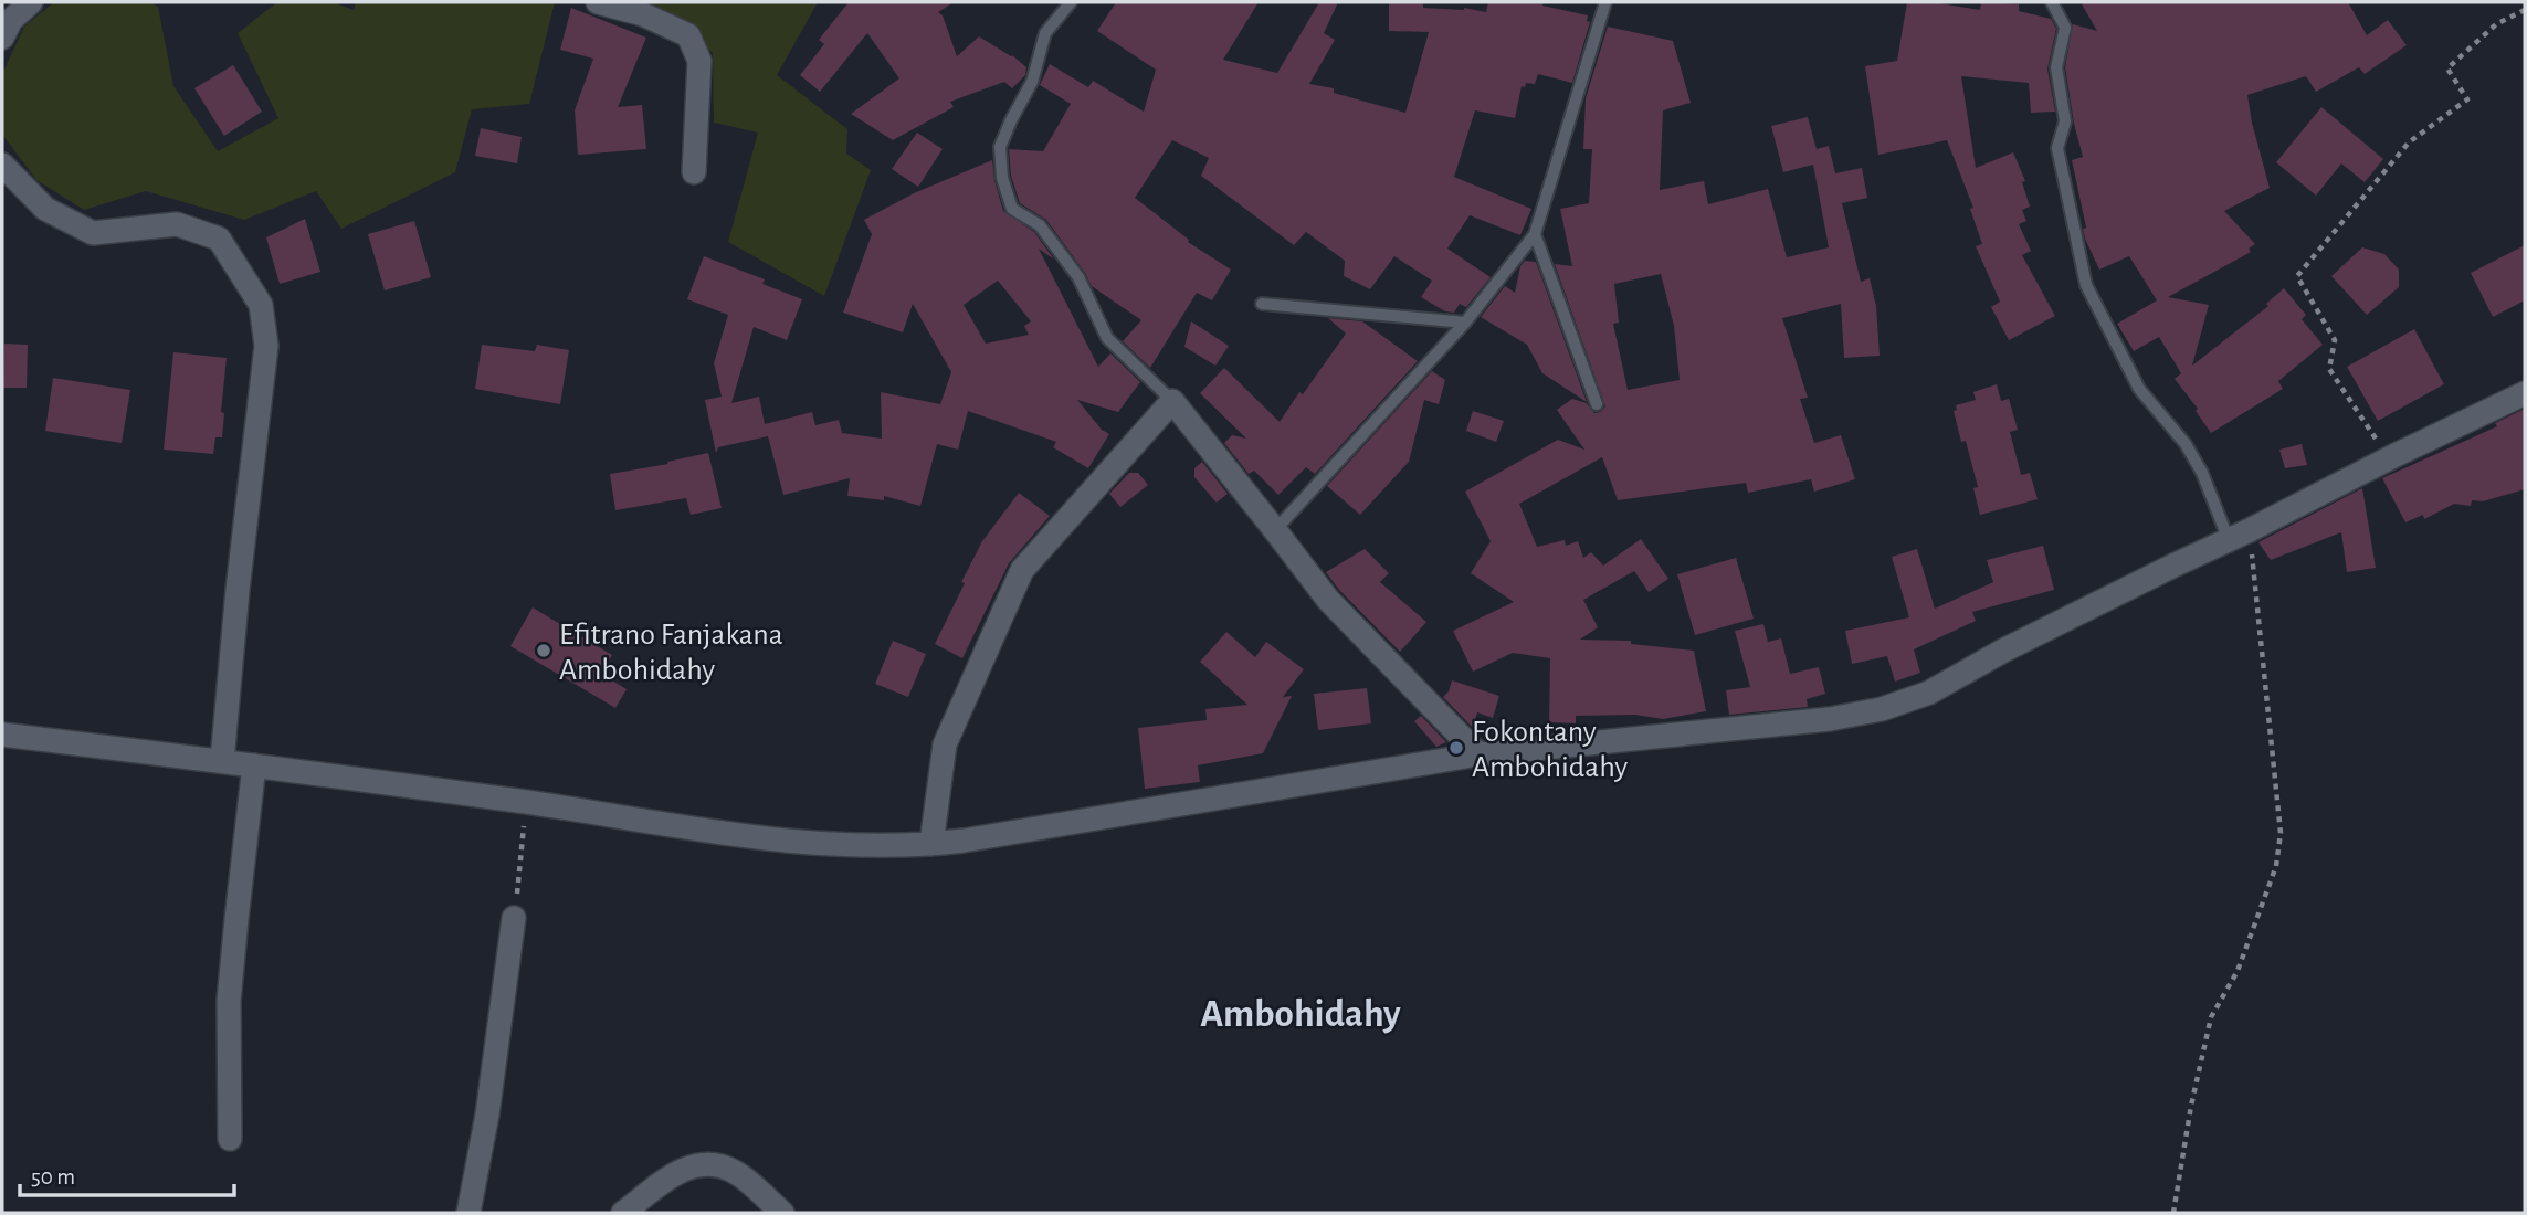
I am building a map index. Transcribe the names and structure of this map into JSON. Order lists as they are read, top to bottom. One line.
{"districts":["Ambohidahy"],"places":["Efitrano Fanjakana Ambohidahy","Fokontany Ambohidahy"],"scale_bar":"50 m"}
